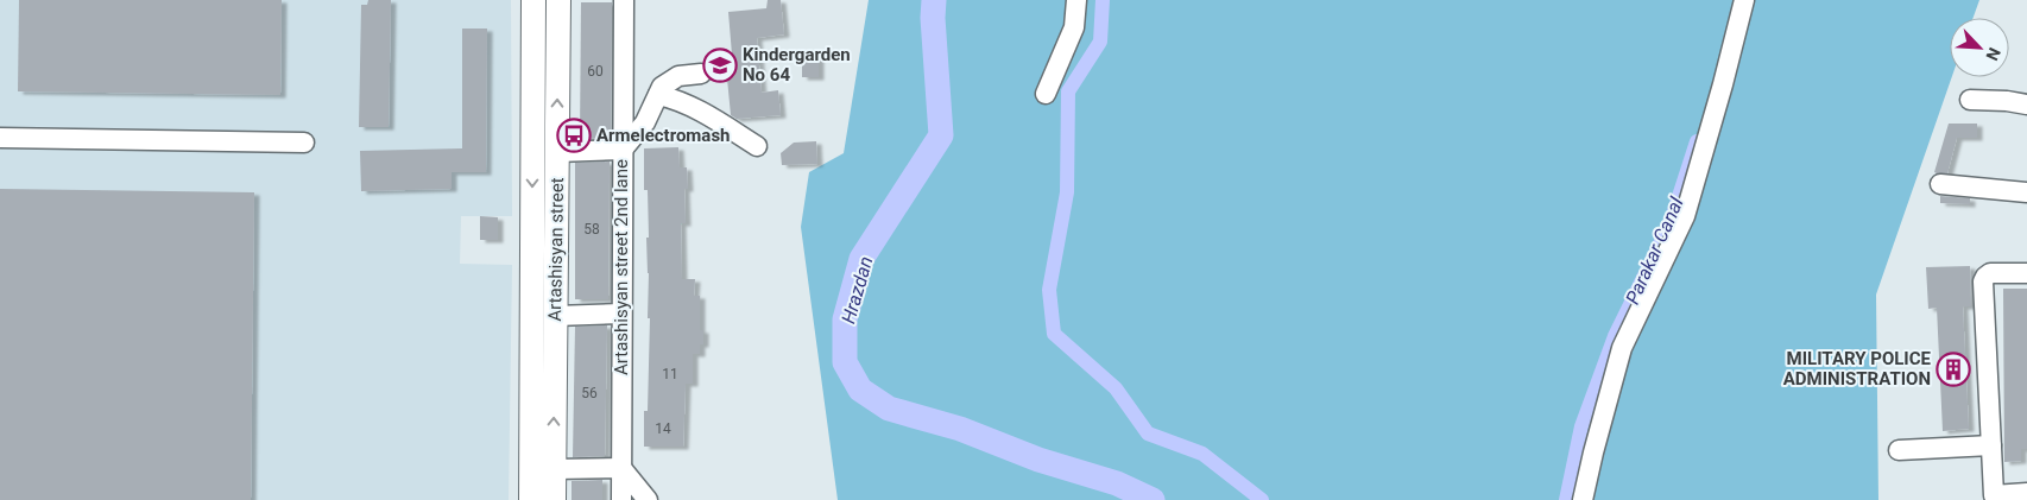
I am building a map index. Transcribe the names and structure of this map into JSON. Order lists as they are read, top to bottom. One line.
{"streets":{"main road":["Artashisyan street"],"street":["Artashisyan street 2nd lane"]},"water":["Parakar Canal","Hrazdan"],"places":{"school or university":["Kindergarden No 64"],"bus stop":["Armelectromash"],"building":["MILITARY POLICE ADMINISTRATION"]},"house_numbers":["60","58","11","56","14"],"north":"bottom right"}
